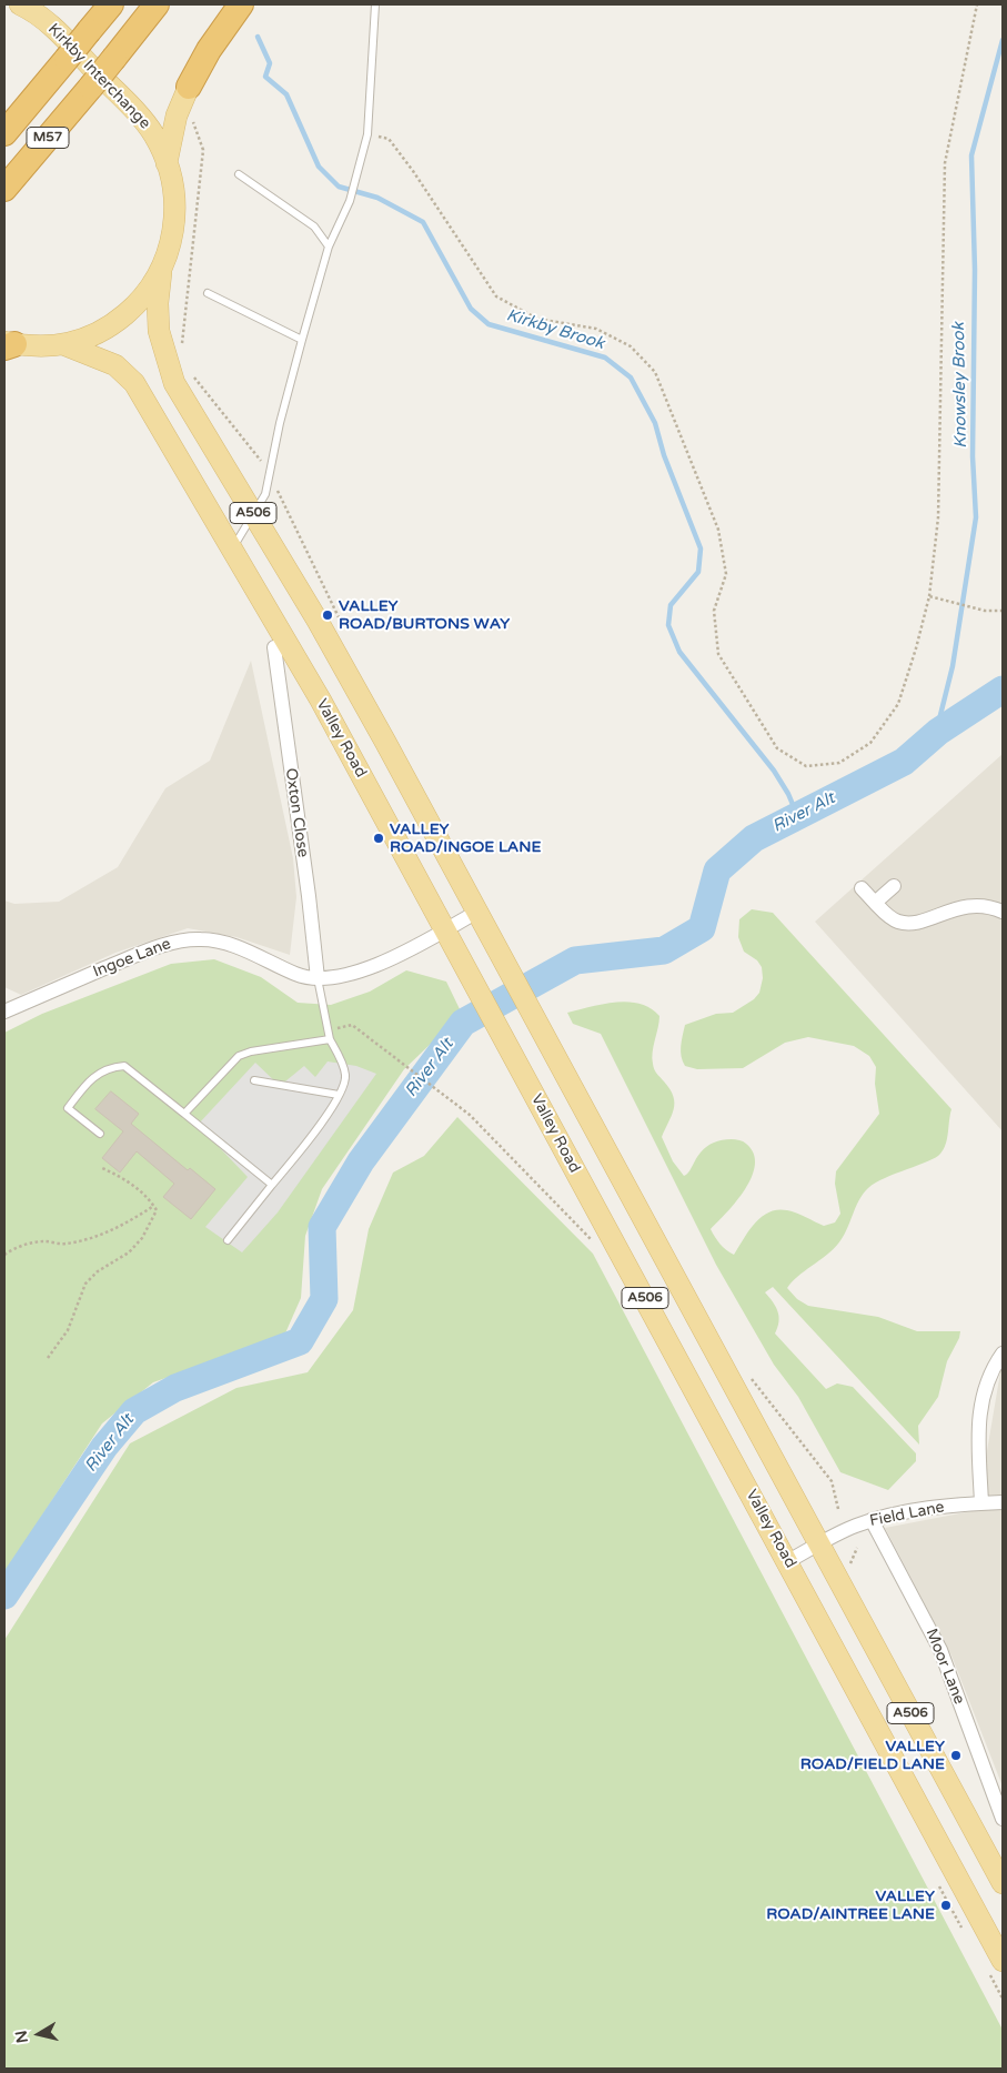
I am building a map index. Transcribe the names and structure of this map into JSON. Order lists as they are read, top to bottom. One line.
{"streets":{"highway":["M57"],"main road":["Kirkby Interchange","A506","Valley Road"],"street":["Oxton Close","Ingoe Lane","Field Lane","Moor Lane"]},"crossings":[["Kirkby Interchange","A506"],["Kirkby Interchange","Valley Road"],["A506","Ingoe Lane"],["A506","Field Lane"],["Valley Road","Ingoe Lane"],["Valley Road","Field Lane"],["Oxton Close","Ingoe Lane"],["Field Lane","Moor Lane"]],"water":["Kirkby Brook","Knowsley Brook","River Alt"],"places":["VALLEY ROAD/BURTONS WAY","VALLEY ROAD/INGOE LANE","VALLEY ROAD/FIELD LANE","VALLEY ROAD/AINTREE LANE"],"north":"left"}
